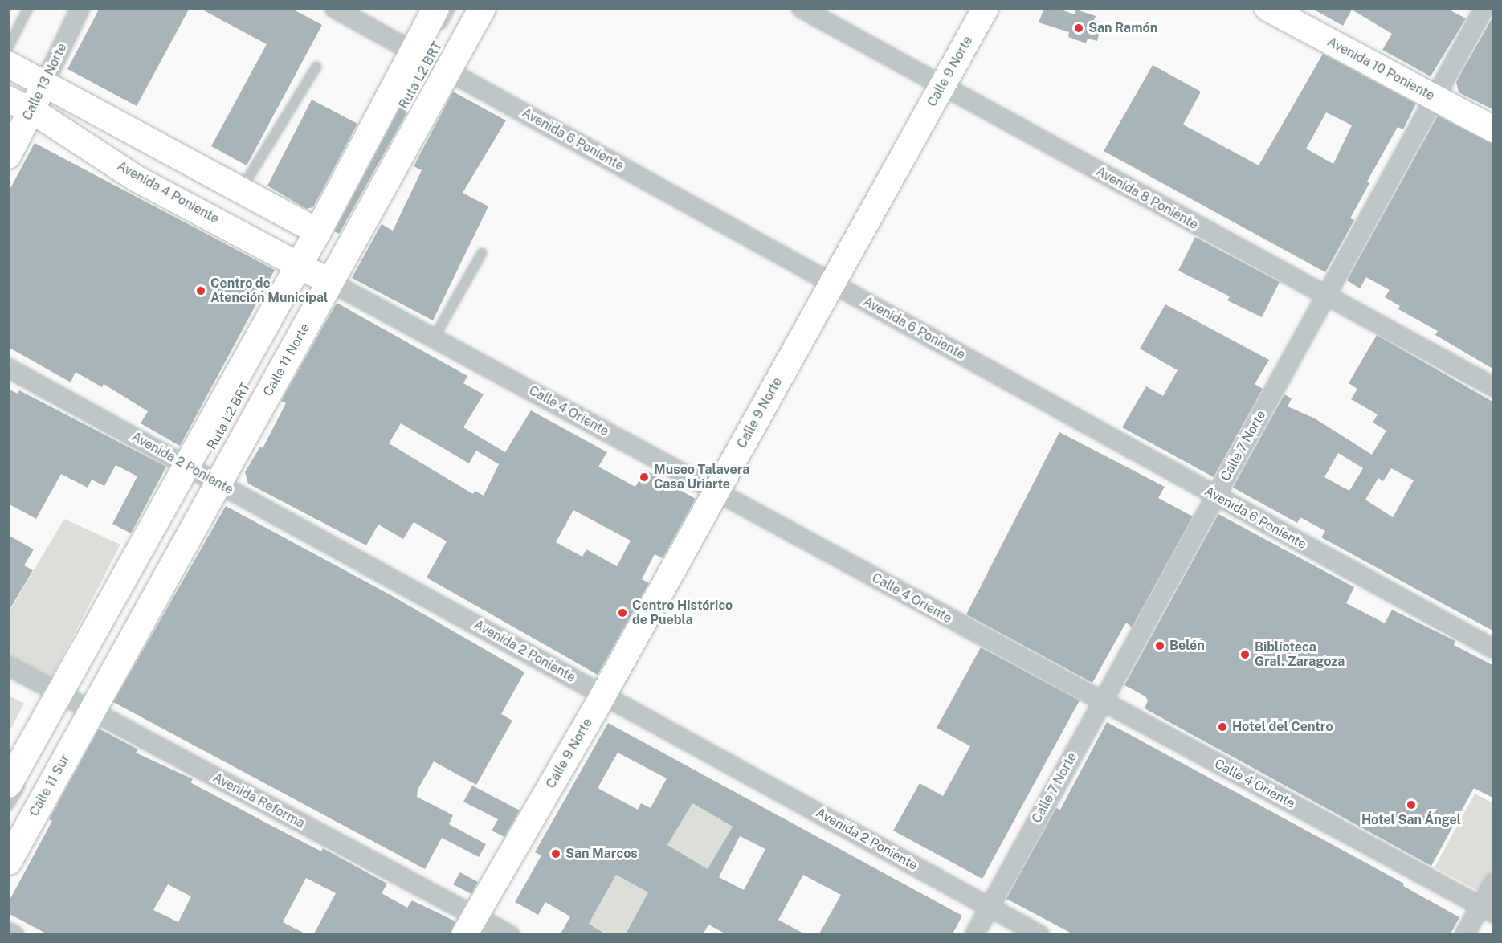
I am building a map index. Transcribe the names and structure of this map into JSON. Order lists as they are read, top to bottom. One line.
{"streets":{"main road":["Avenida 10 Poniente","Calle 9 Norte","Calle 13 Norte","Avenida 4 Poniente","Calle 11 Norte","Calle 11 Sur"],"street":["Avenida 6 Poniente","Avenida 8 Poniente","Calle 4 Oriente","Calle 7 Norte","Avenida 2 Poniente","Avenida Reforma"],"lane":["Ruta L2 BRT"]},"crossings":[["Avenida 10 Poniente","Calle 7 Norte"],["Calle 9 Norte","Avenida 6 Poniente"],["Calle 9 Norte","Avenida 8 Poniente"],["Calle 9 Norte","Calle 4 Oriente"],["Calle 9 Norte","Avenida 2 Poniente"],["Calle 9 Norte","Avenida Reforma"],["Ruta L2 BRT","Avenida 6 Poniente"],["Ruta L2 BRT","Calle 11 Norte"],["Calle 13 Norte","Avenida 4 Poniente"],["Avenida 6 Poniente","Calle 11 Norte"],["Avenida 6 Poniente","Calle 7 Norte"],["Avenida 4 Poniente","Calle 11 Norte"],["Avenida 4 Poniente","Calle 4 Oriente"],["Avenida 8 Poniente","Calle 7 Norte"],["Calle 11 Norte","Calle 4 Oriente"],["Calle 11 Norte","Avenida 2 Poniente"],["Calle 11 Norte","Calle 11 Sur"],["Calle 11 Norte","Avenida Reforma"],["Calle 4 Oriente","Calle 7 Norte"],["Calle 7 Norte","Avenida 2 Poniente"],["Calle 11 Sur","Avenida Reforma"]],"places":["San Ramón","Centro de Atención Municipal","Museo Talavera Casa Uriarte","Centro Histórico de Puebla","Belén","Biblioteca Gral. Zaragoza","Hotel del Centro","Hotel San Ángel","San Marcos"]}
